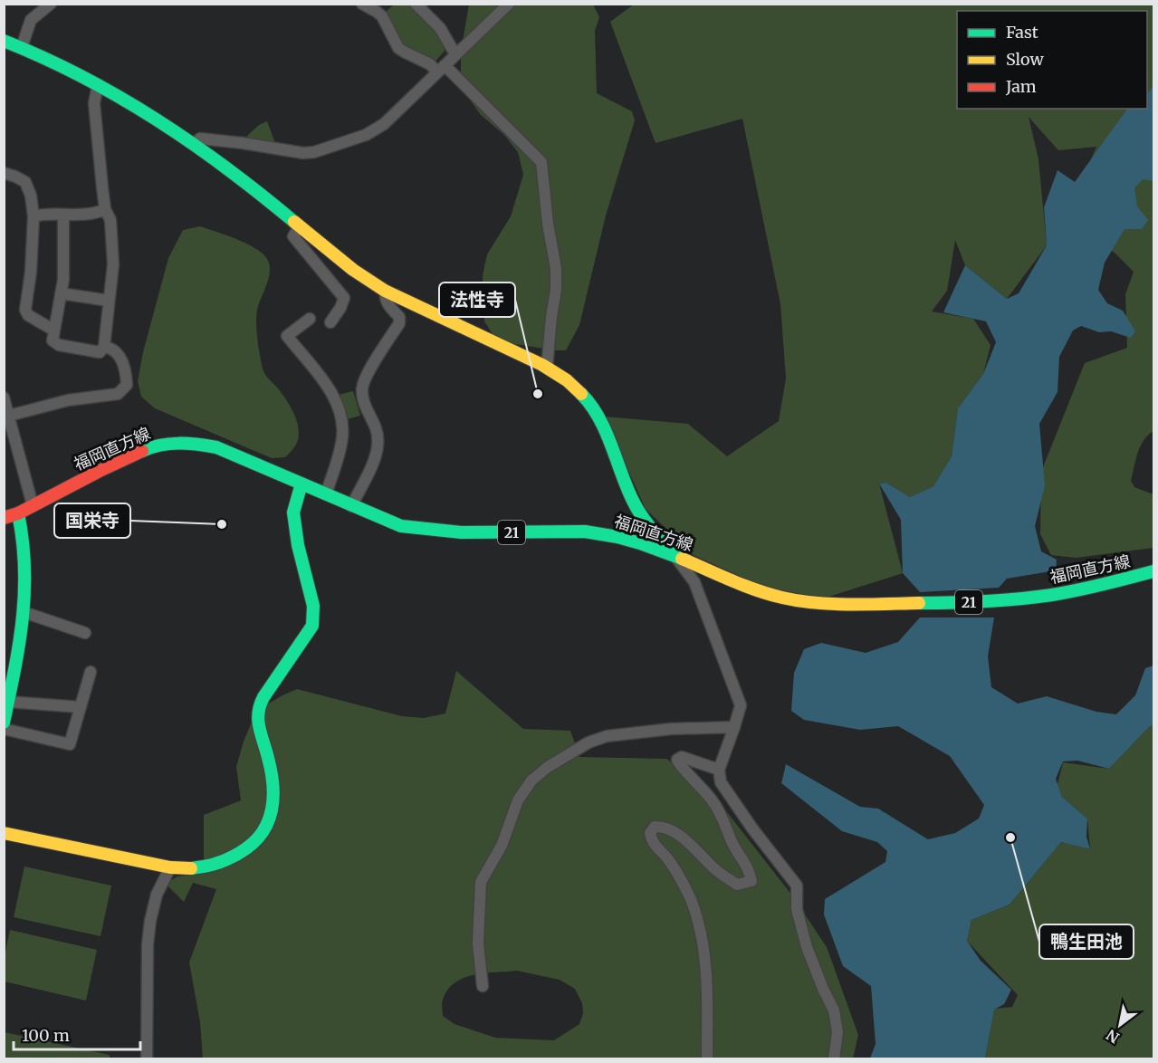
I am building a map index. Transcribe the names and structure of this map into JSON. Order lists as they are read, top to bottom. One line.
{"streets":{"street":["福岡直方線","21"]},"places":["法性寺","国栄寺","鴨生田池"],"legend":["Fast","Slow","Jam"],"scale_bar":"100 m","north":"bottom left"}
